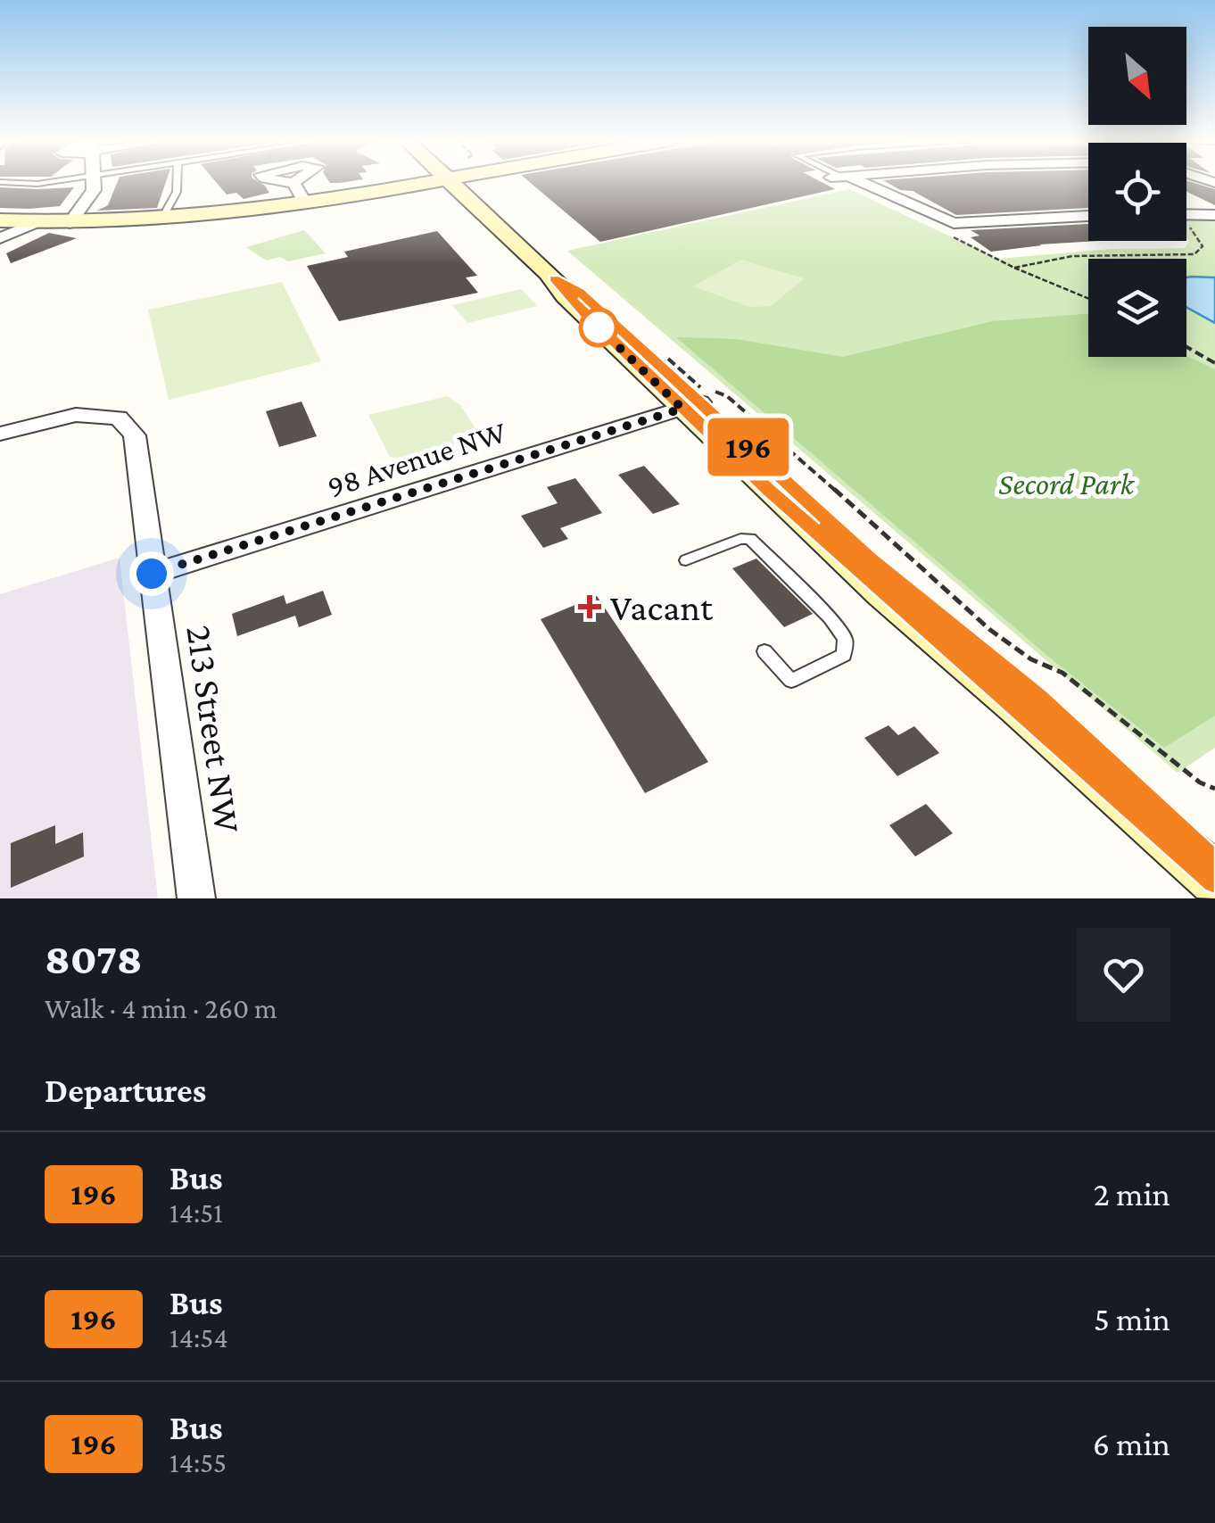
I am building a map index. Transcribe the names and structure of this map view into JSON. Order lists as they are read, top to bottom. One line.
{"streets":{"street":["98 Avenue NW","213 Street NW"]},"crossings":[["98 Avenue NW","213 Street NW"]],"parks":["Secord Park"],"places":{"health":["Vacant"]},"lines":["bus line 196"],"north":"bottom right","page":{"on_map":"196","heading":[["8078","Walk · 4 min · 260 m"],"Departures"],"list":[{"mark":"196","name":"Bus","note":"14:51","value":"2 min"},{"mark":"196","name":"Bus","note":"14:54","value":"5 min"},{"mark":"196","name":"Bus","note":"14:55","value":"6 min"}]}}
